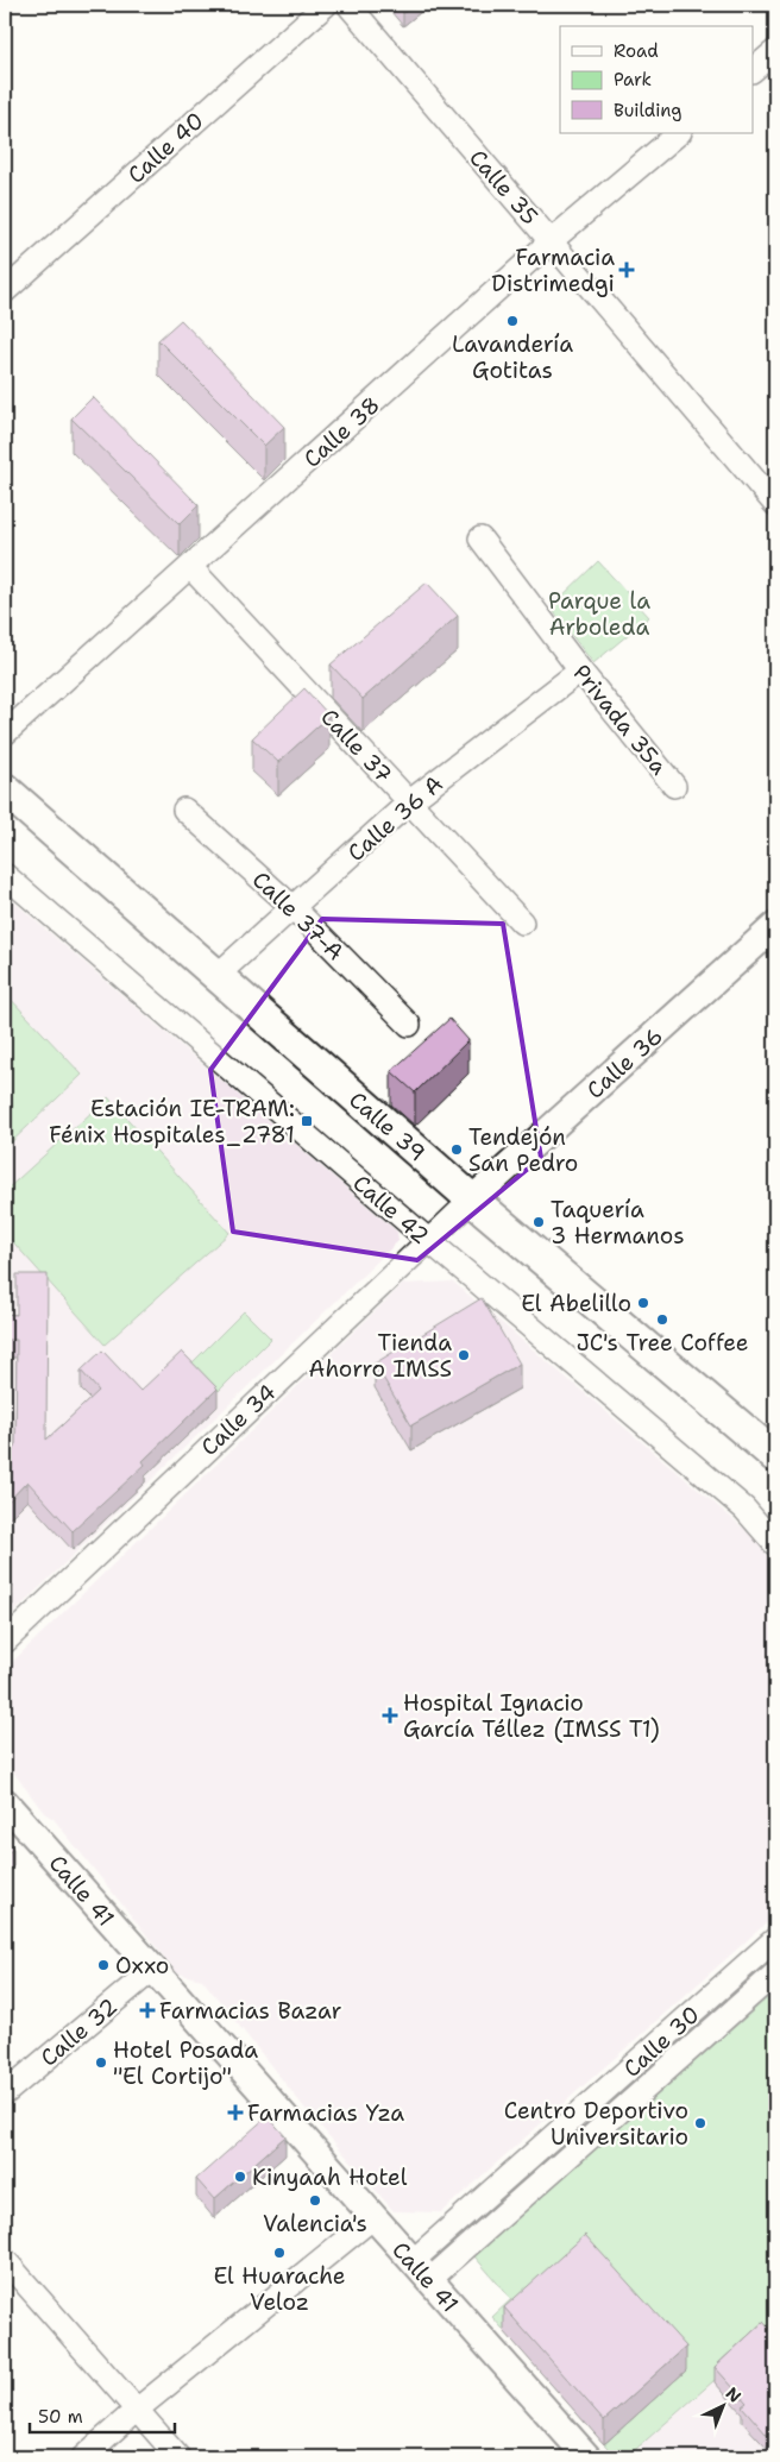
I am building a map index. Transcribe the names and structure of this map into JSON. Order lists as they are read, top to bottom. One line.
{"streets":{"main road":["Calle 39"],"street":["Calle 40","Calle 35","Calle 38","Privada 35a","Calle 37","Calle 36 A","Calle 37-A","Calle 36","Calle 42","Calle 34","Calle 41","Calle 32","Calle 30"]},"crossings":[["Calle 35","Calle 38"],["Calle 38","Calle 37"],["Privada 35a","Calle 36 A"],["Calle 37","Calle 36 A"],["Calle 36 A","Calle 37-A"],["Calle 36 A","Calle 39"],["Calle 36","Calle 39"],["Calle 36","Calle 34"],["Calle 39","Calle 34"],["Calle 42","Calle 34"],["Calle 41","Calle 32"],["Calle 41","Calle 30"]],"parks":["Parque la Arboleda"],"places":{"health":["Farmacia Distrimedgi","Hospital Ignacio García Téllez (IMSS T1)","Farmacias Bazar","Farmacias Yza"],"other":["Lavandería Gotitas","Tendejón San Pedro","Taquería 3 Hermanos","El Abelillo","JC's Tree Coffee","Tienda Ahorro IMSS","Oxxo","Hotel Posada \"El Cortijo\"","Centro Deportivo Universitario","Kinyaah Hotel","Valencia's","El Huarache Veloz"],"transit":["Estación IE-TRAM: Fénix Hospitales_2781"]},"legend":["Road","Park","Building"],"scale_bar":"50 m","north":"top right"}
